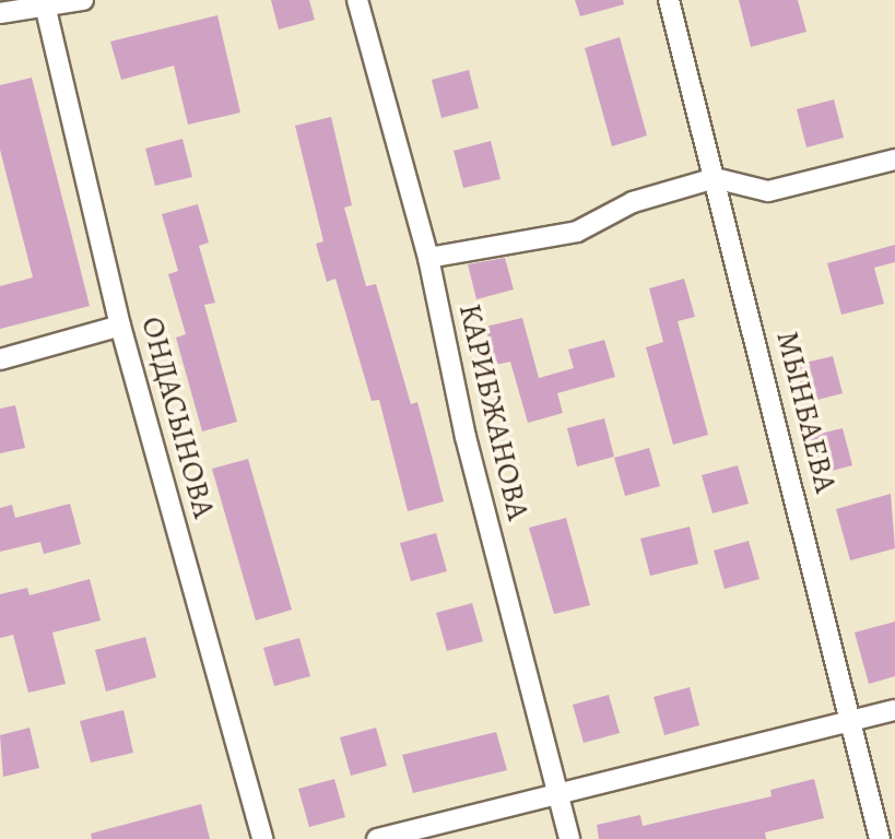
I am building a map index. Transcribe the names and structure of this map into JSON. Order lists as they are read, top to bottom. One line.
{"streets":{"street":["КАРИБЖАНОВА","МЫНБАЕВА","ОНДАСЫНОВА"]}}
